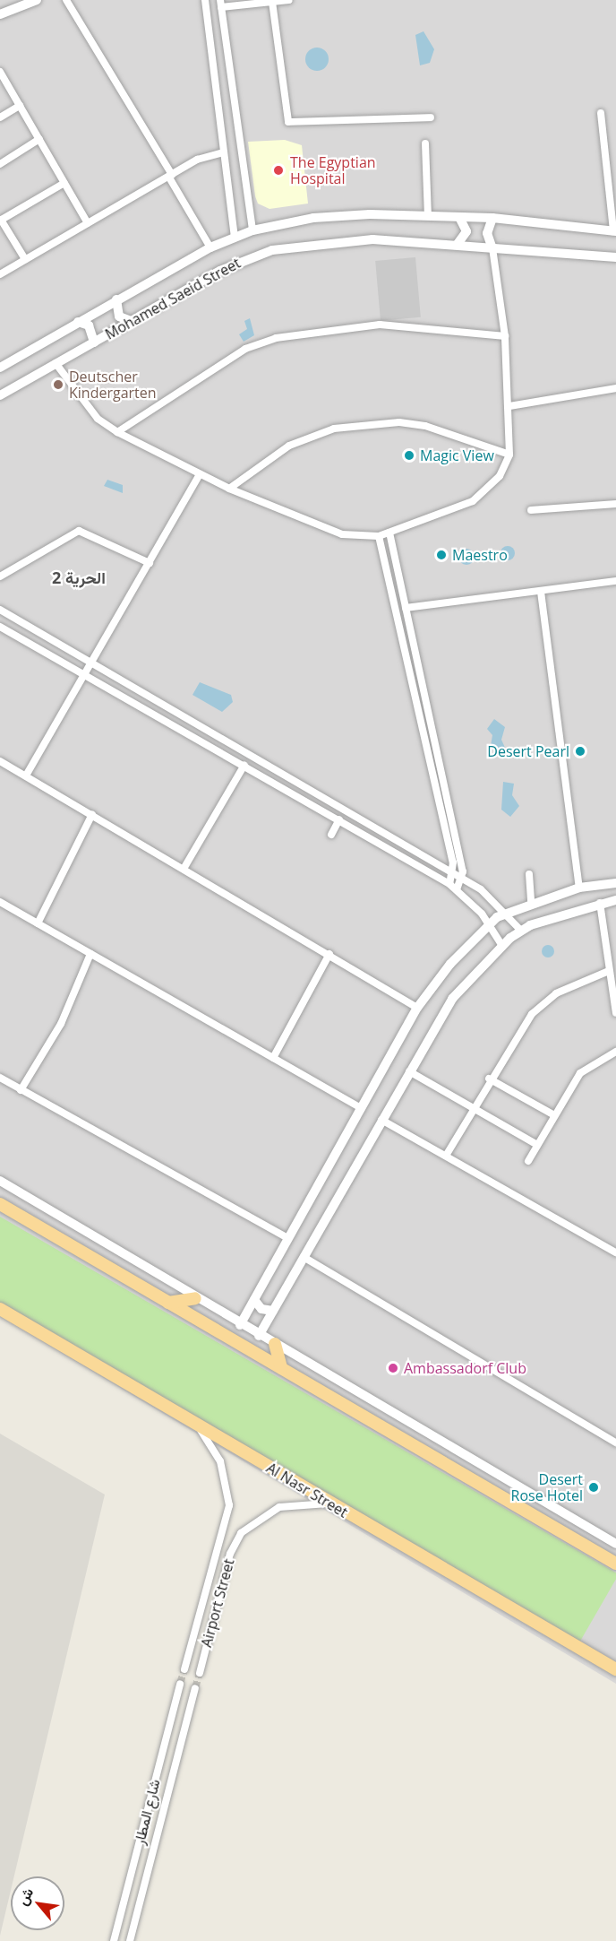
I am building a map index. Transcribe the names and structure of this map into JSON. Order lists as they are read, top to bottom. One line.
{"streets":{"main road":["Al Nasr Street"],"street":["Mohamed Saeid Street","Airport Street","شارع المطار"]},"crossings":[["Al Nasr Street","Airport Street"]],"districts":["الحرية 2"],"places":["The Egyptian Hospital","Deutscher Kindergarten","Magic View","Maestro","Desert Pearl","Ambassadorf Club","Desert Rose Hotel"],"north":"top left"}
